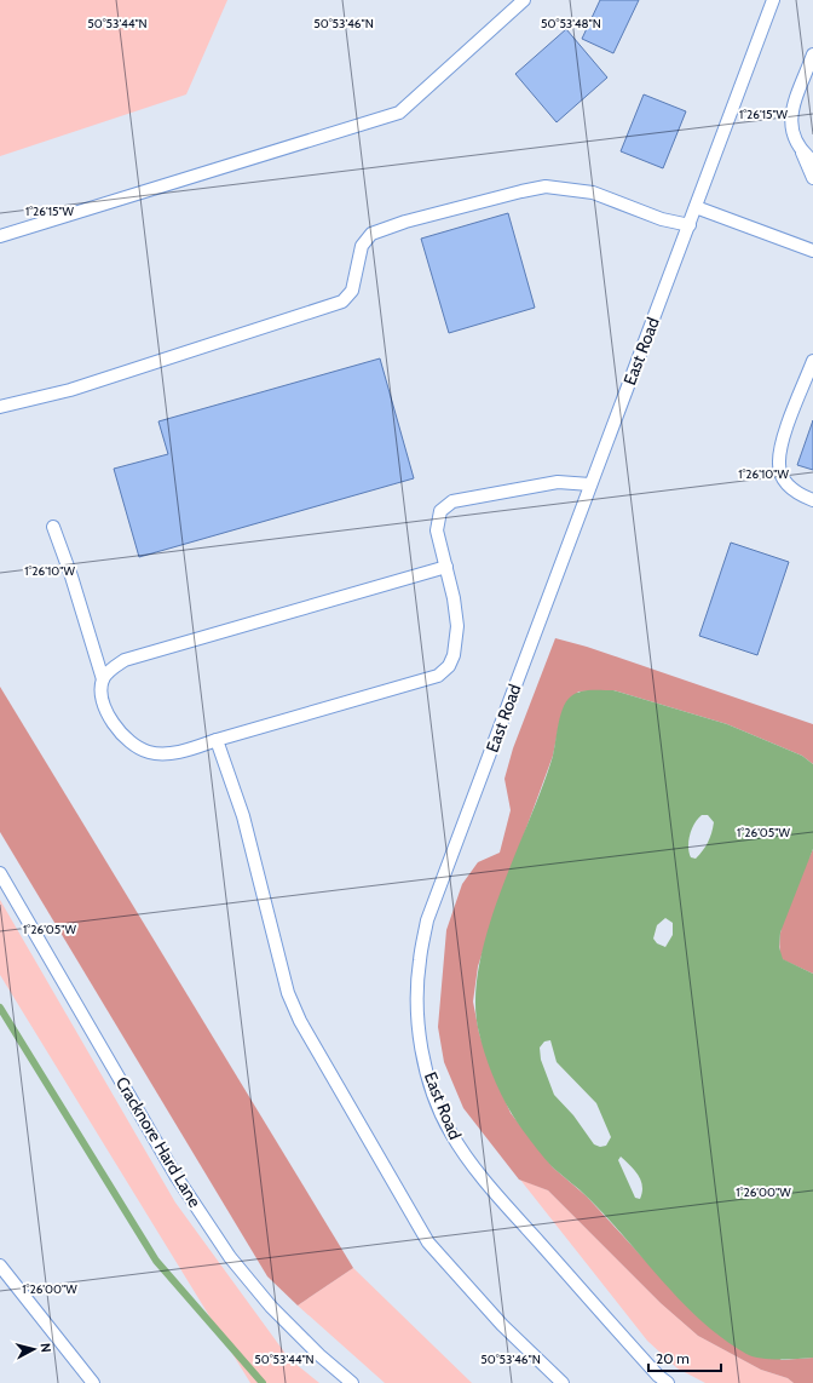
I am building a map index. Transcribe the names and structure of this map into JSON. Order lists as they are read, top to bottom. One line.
{"streets":{"lane":["East Road","Cracknore Hard Lane"]},"scale_bar":"20 m","north":"right","coordinates":["50°53'44\"N","50°53'46\"N","50°53'48\"N","1°26'15\"W","1°26'10\"W","1°26'05\"W","1°26'00\"W"]}
